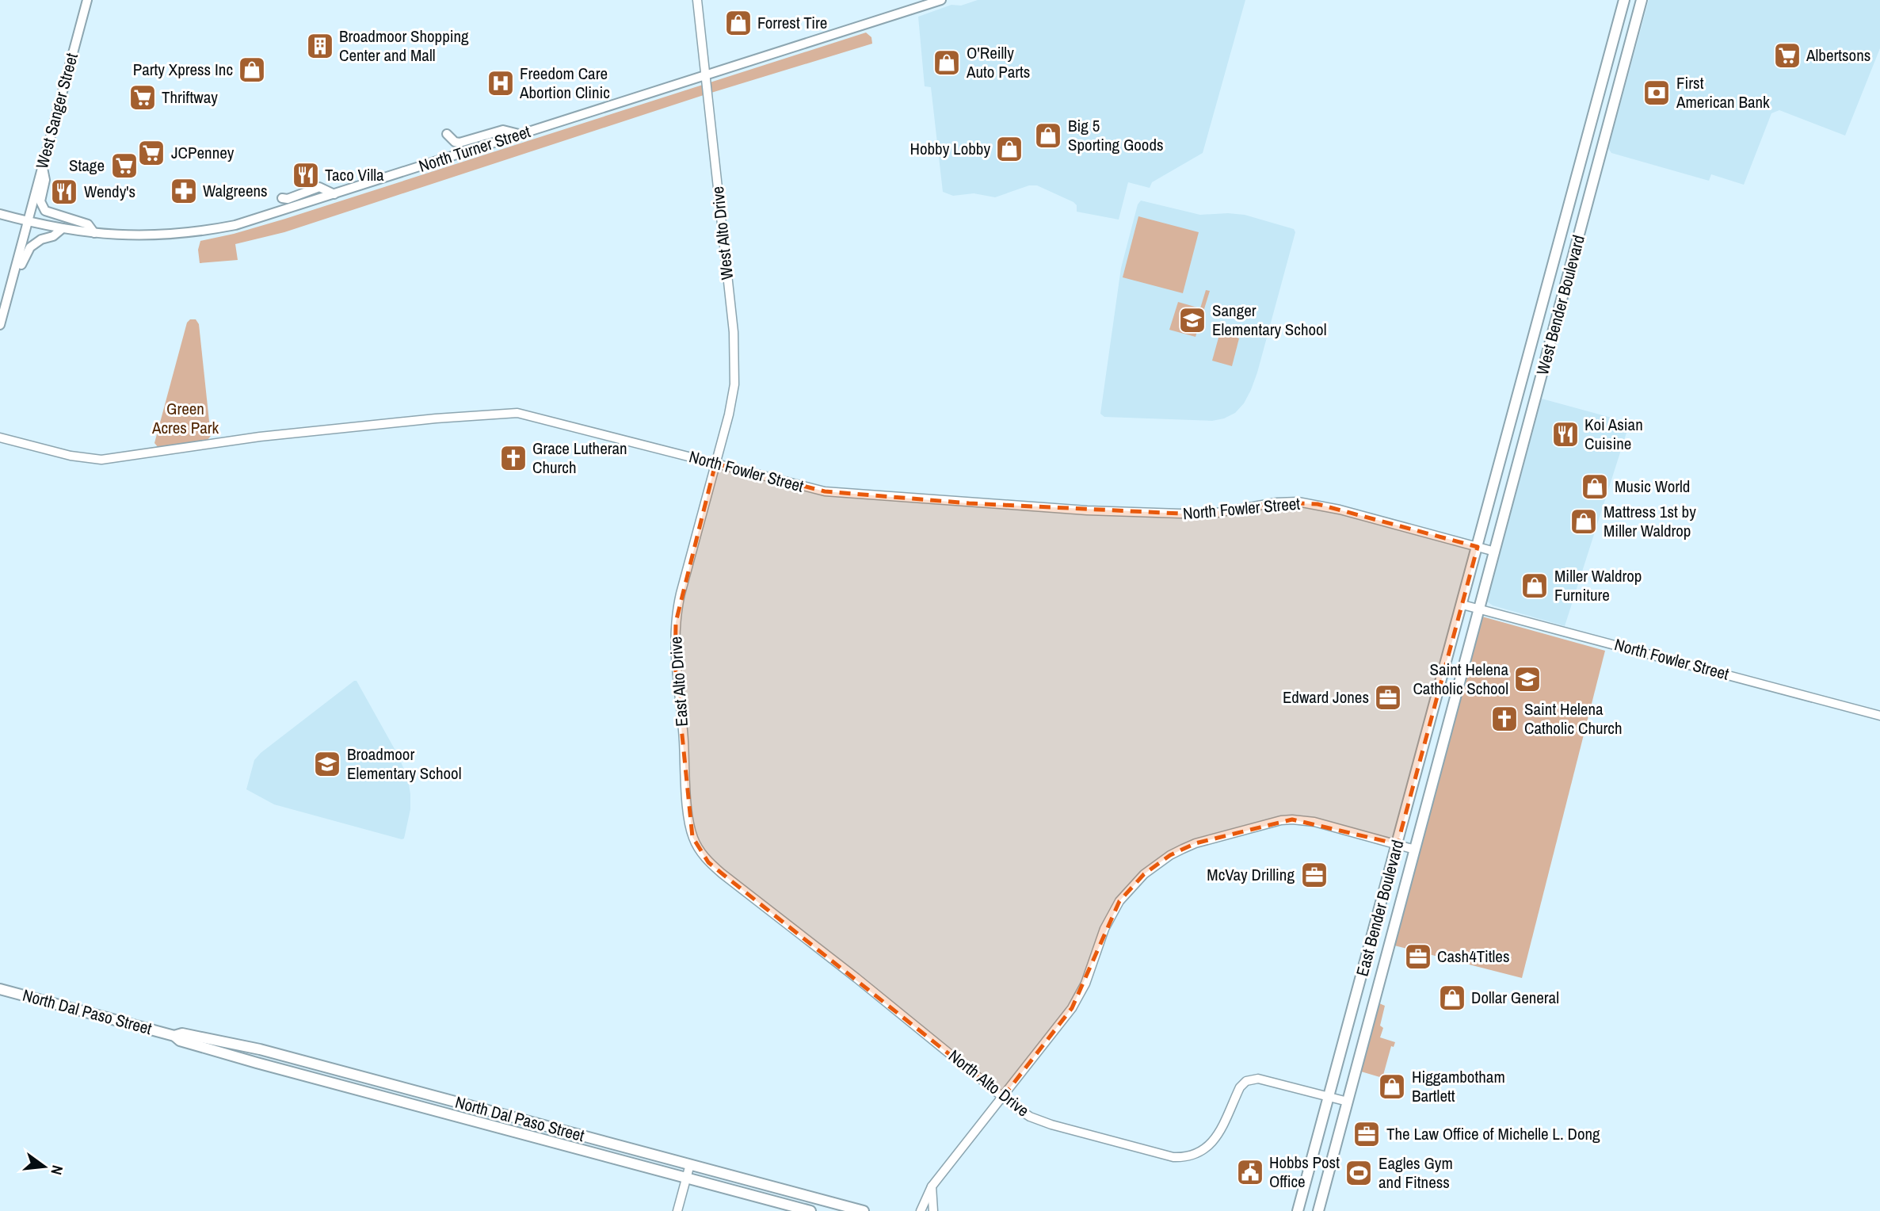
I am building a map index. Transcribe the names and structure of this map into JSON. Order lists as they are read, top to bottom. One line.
{"streets":{"main road":["West Sanger Street","North Turner Street","West Bender Boulevard","East Bender Boulevard","North Dal Paso Street"],"street":["West Alto Drive","North Fowler Street","East Alto Drive","North Alto Drive"]},"crossings":[["West Sanger Street","North Turner Street"],["North Turner Street","West Alto Drive"],["West Alto Drive","North Fowler Street"],["West Alto Drive","East Alto Drive"],["West Bender Boulevard","North Fowler Street"],["West Bender Boulevard","East Bender Boulevard"],["North Fowler Street","East Alto Drive"],["North Fowler Street","East Bender Boulevard"],["East Alto Drive","North Alto Drive"],["East Bender Boulevard","North Alto Drive"]],"parks":["Green Acres Park"],"places":{"shop":["Forrest Tire","O'Reilly Auto Parts","Party Xpress Inc","Big 5 Sporting Goods","Hobby Lobby","Music World","Mattress 1st by Miller Waldrop","Miller Waldrop Furniture","Dollar General","Higgambotham Bartlett"],"building":["Broadmoor Shopping Center and Mall"],"supermarket":["Albertsons","Thriftway","JCPenney","Stage"],"hospital":["Freedom Care Abortion Clinic"],"bank":["First American Bank"],"restaurant":["Taco Villa","Wendy's","Koi Asian Cuisine"],"pharmacy":["Walgreens"],"school or university":["Sanger Elementary School","Saint Helena Catholic School","Broadmoor Elementary School"],"church":["Grace Lutheran Church","Saint Helena Catholic Church"],"office":["Edward Jones","McVay Drilling","Cash4Titles","The Law Office of Michelle L. Dong"],"public building":["Hobbs Post Office"],"sports":["Eagles Gym and Fitness"]},"north":"right"}
